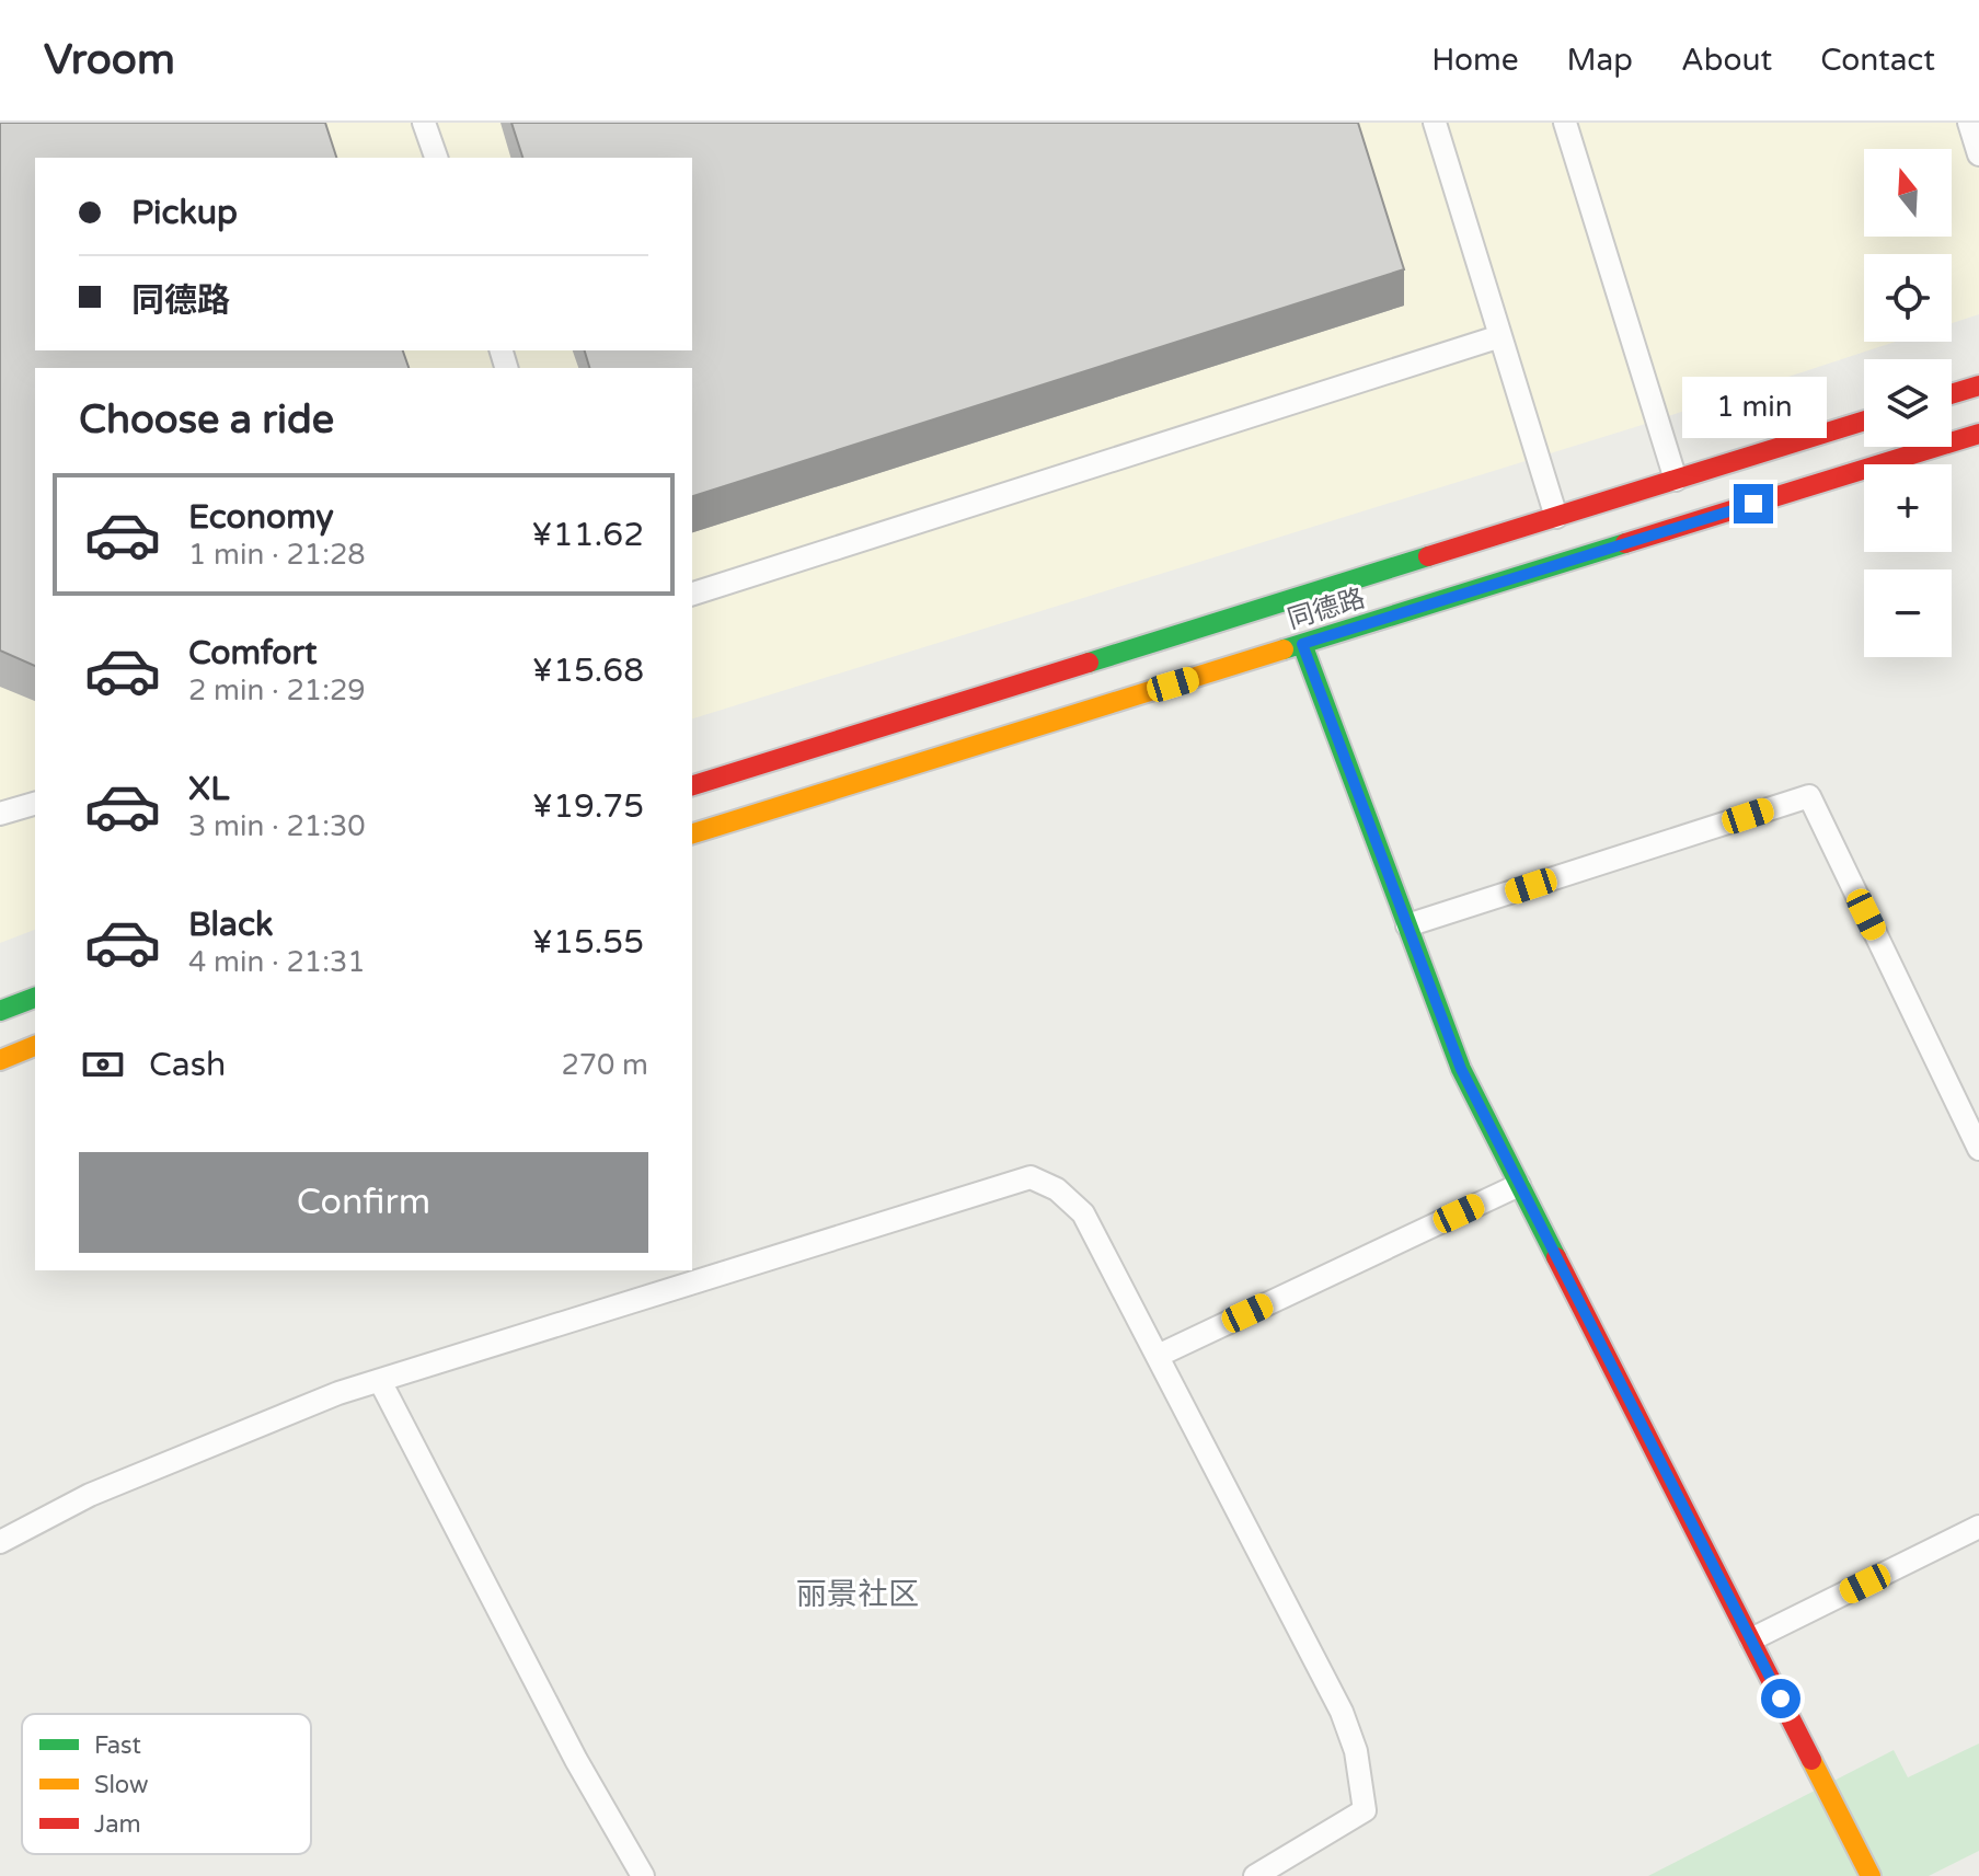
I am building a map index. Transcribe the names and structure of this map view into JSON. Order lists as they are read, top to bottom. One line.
{"streets":{"main road":["同德路"]},"districts":["丽景社区"],"legend":["Fast","Slow","Jam"],"north":"top","page":{"header":"Vroom","nav":["Home","Map","About","Contact"],"map_buttons":["+","−"],"banner":["Pickup","同德路"],"heading":"Choose a ride","bubble":"1 min","list":[{"name":"Economy","note":"1 min · 21:28","value":"¥11.62"},{"name":"Comfort","note":"2 min · 21:29","value":"¥15.68"},{"name":"XL","note":"3 min · 21:30","value":"¥19.75"},{"name":"Black","note":"4 min · 21:31","value":"¥15.55"}],"pay":["Cash","270 m"],"buttons":"Confirm"}}
